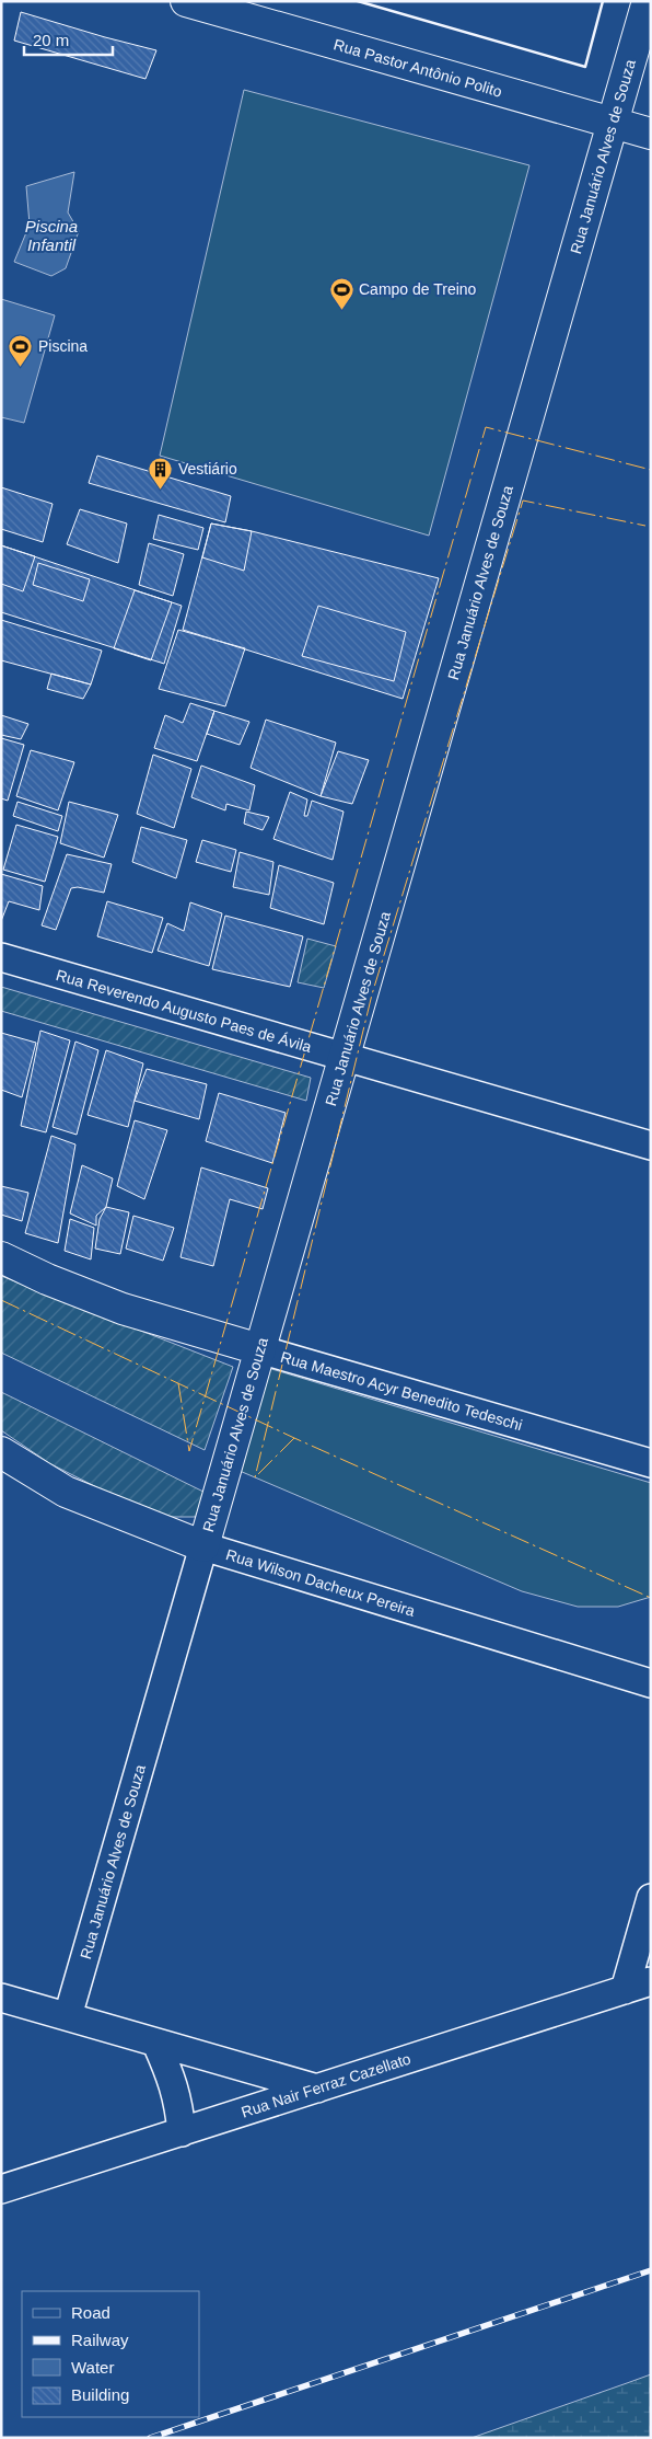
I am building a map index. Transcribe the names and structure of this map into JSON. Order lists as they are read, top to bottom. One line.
{"streets":{"main road":["Rua Pastor Antônio Polito","Rua Januário Alves de Souza","Rua Maestro Acyr Benedito Tedeschi","Rua Wilson Dacheux Pereira"],"street":["Rua Reverendo Augusto Paes de Ávila","Rua Nair Ferraz Cazellato"]},"crossings":[["Rua Pastor Antônio Polito","Rua Januário Alves de Souza"],["Rua Januário Alves de Souza","Rua Reverendo Augusto Paes de Ávila"],["Rua Januário Alves de Souza","Rua Maestro Acyr Benedito Tedeschi"],["Rua Januário Alves de Souza","Rua Wilson Dacheux Pereira"]],"water":["Piscina Infantil"],"places":{"sports":["Campo de Treino","Piscina"],"building":["Vestiário"]},"legend":["Road","Railway","Water","Building"],"scale_bar":"20 m"}
